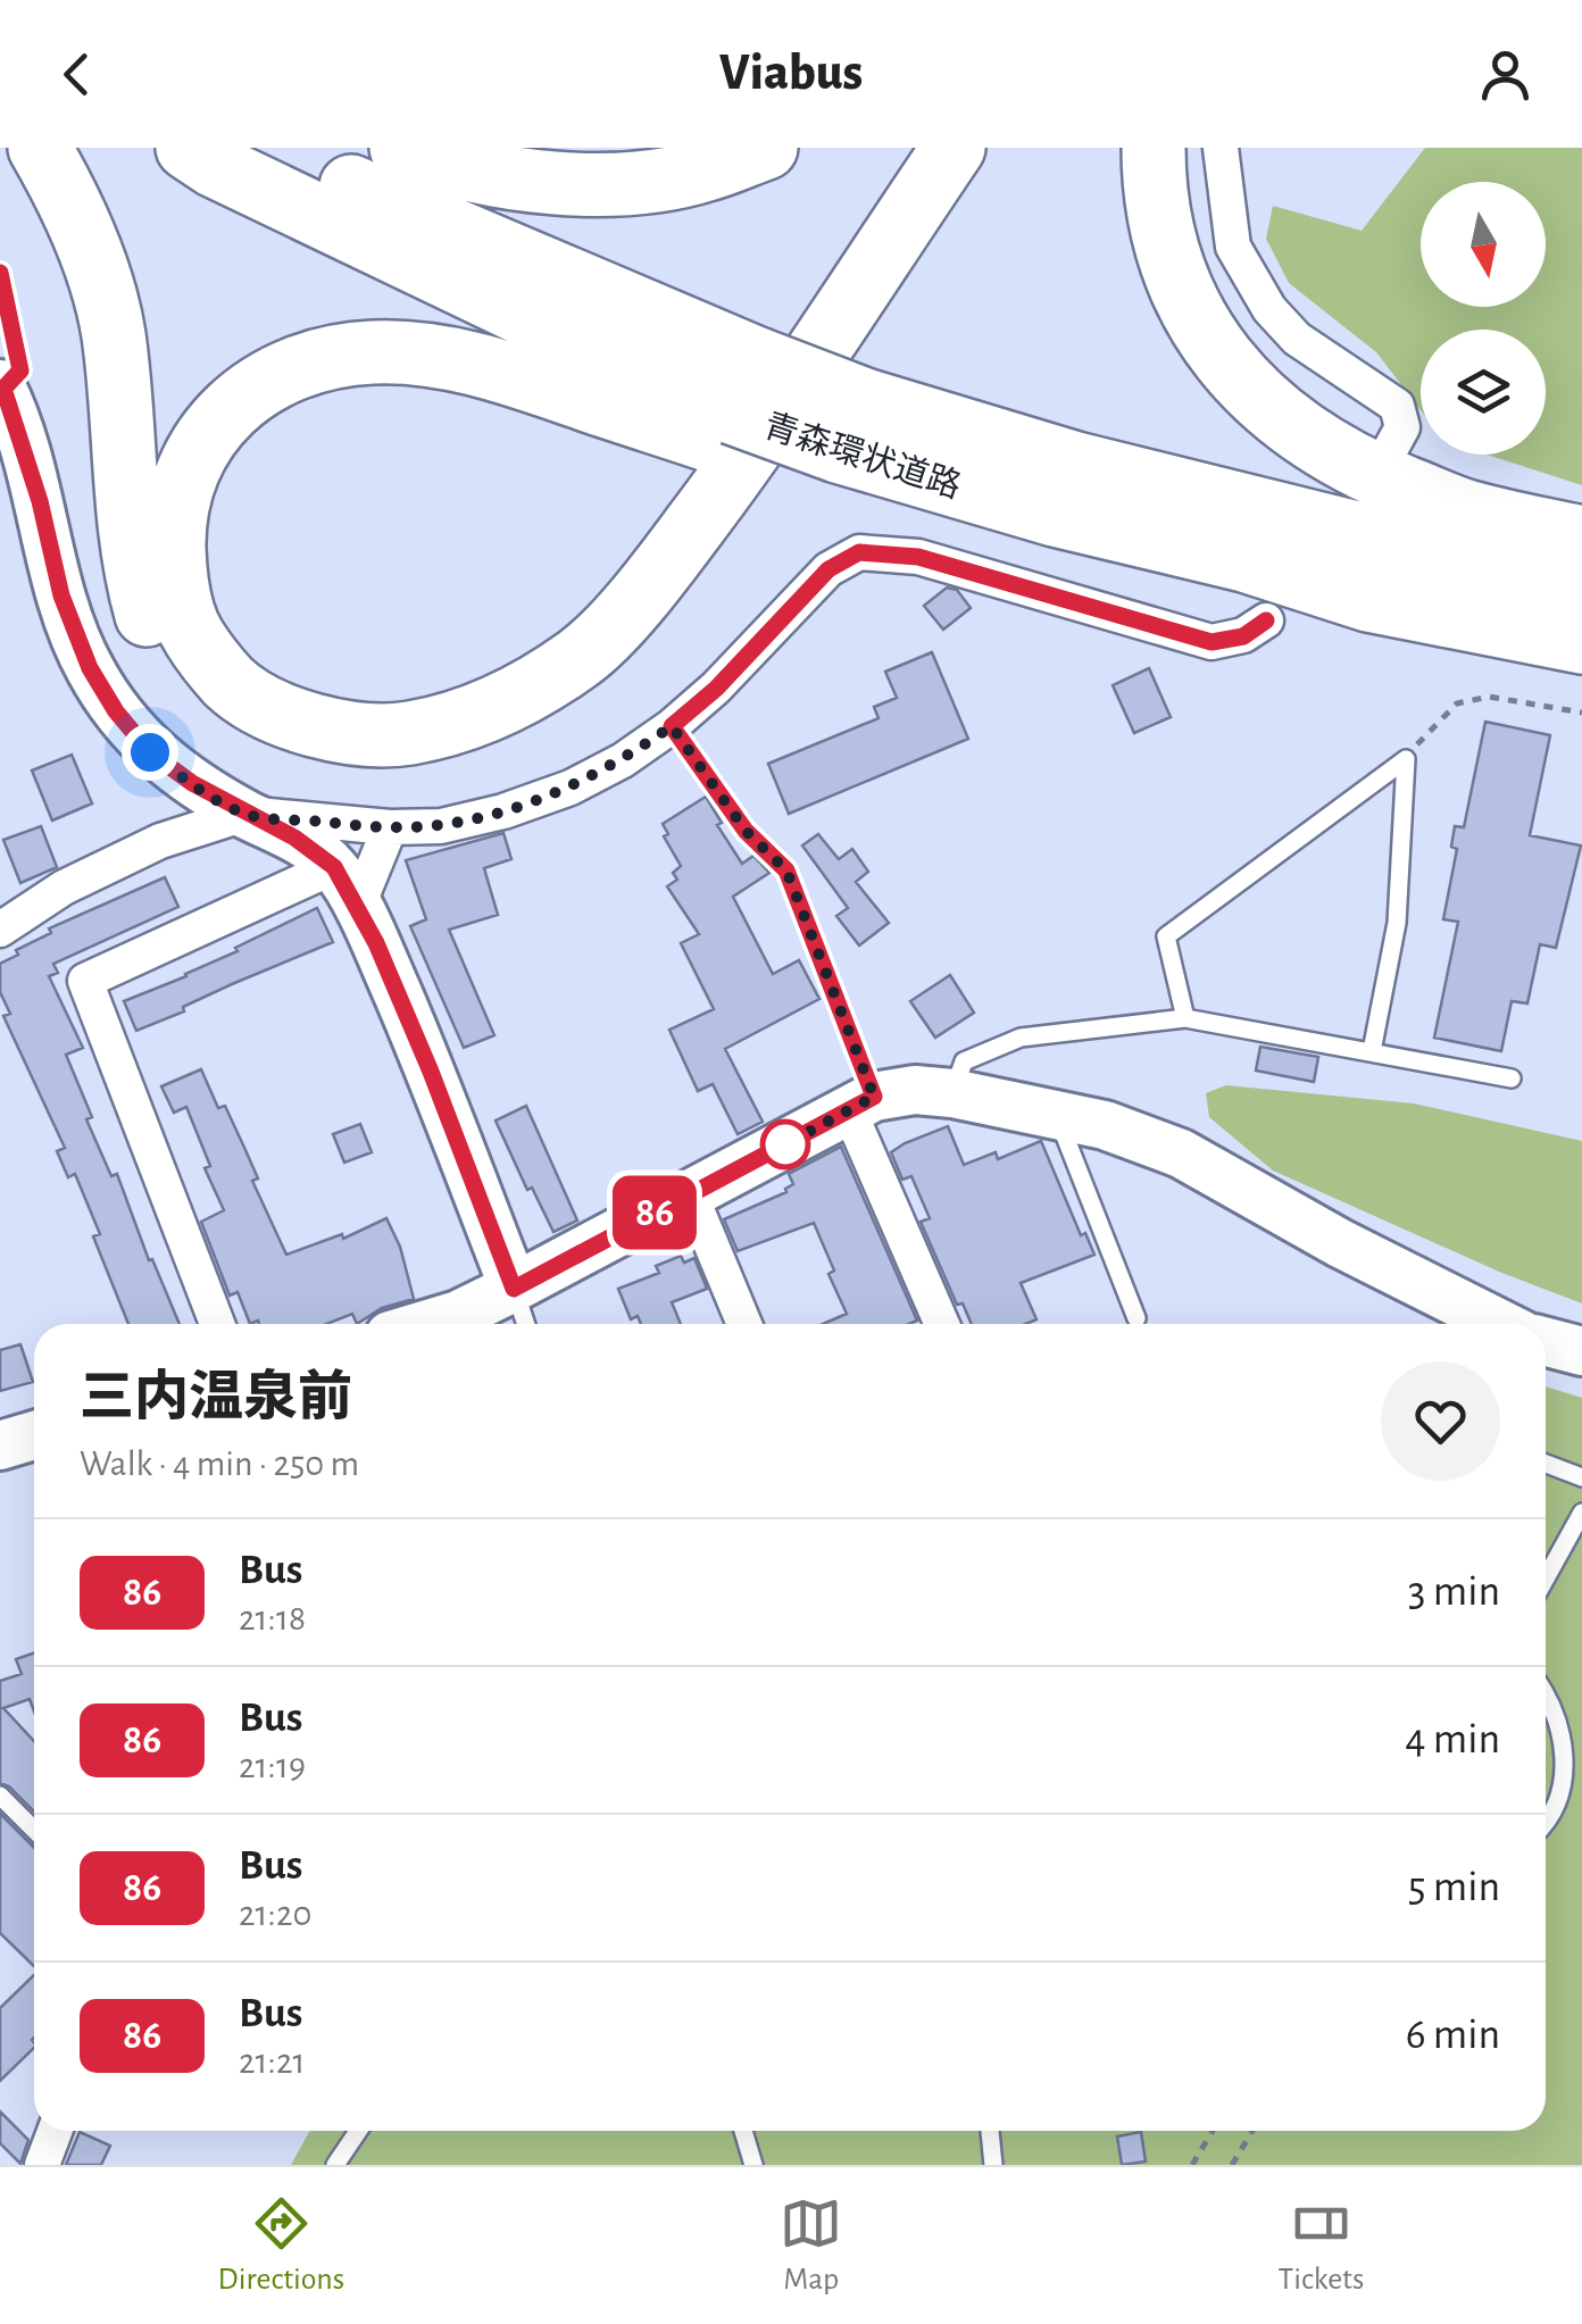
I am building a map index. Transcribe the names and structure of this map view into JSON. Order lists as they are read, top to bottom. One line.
{"streets":{"highway":["青森環状道路"]},"lines":["bus line 86"],"north":"bottom","page":{"header":"Viabus","on_map":"86","heading":["三内温泉前","Walk · 4 min · 250 m"],"list":[{"mark":"86","name":"Bus","note":"21:18","value":"3 min"},{"mark":"86","name":"Bus","note":"21:19","value":"4 min"},{"mark":"86","name":"Bus","note":"21:20","value":"5 min"},{"mark":"86","name":"Bus","note":"21:21","value":"6 min"}],"tabs":["Directions","Map","Tickets"]}}
